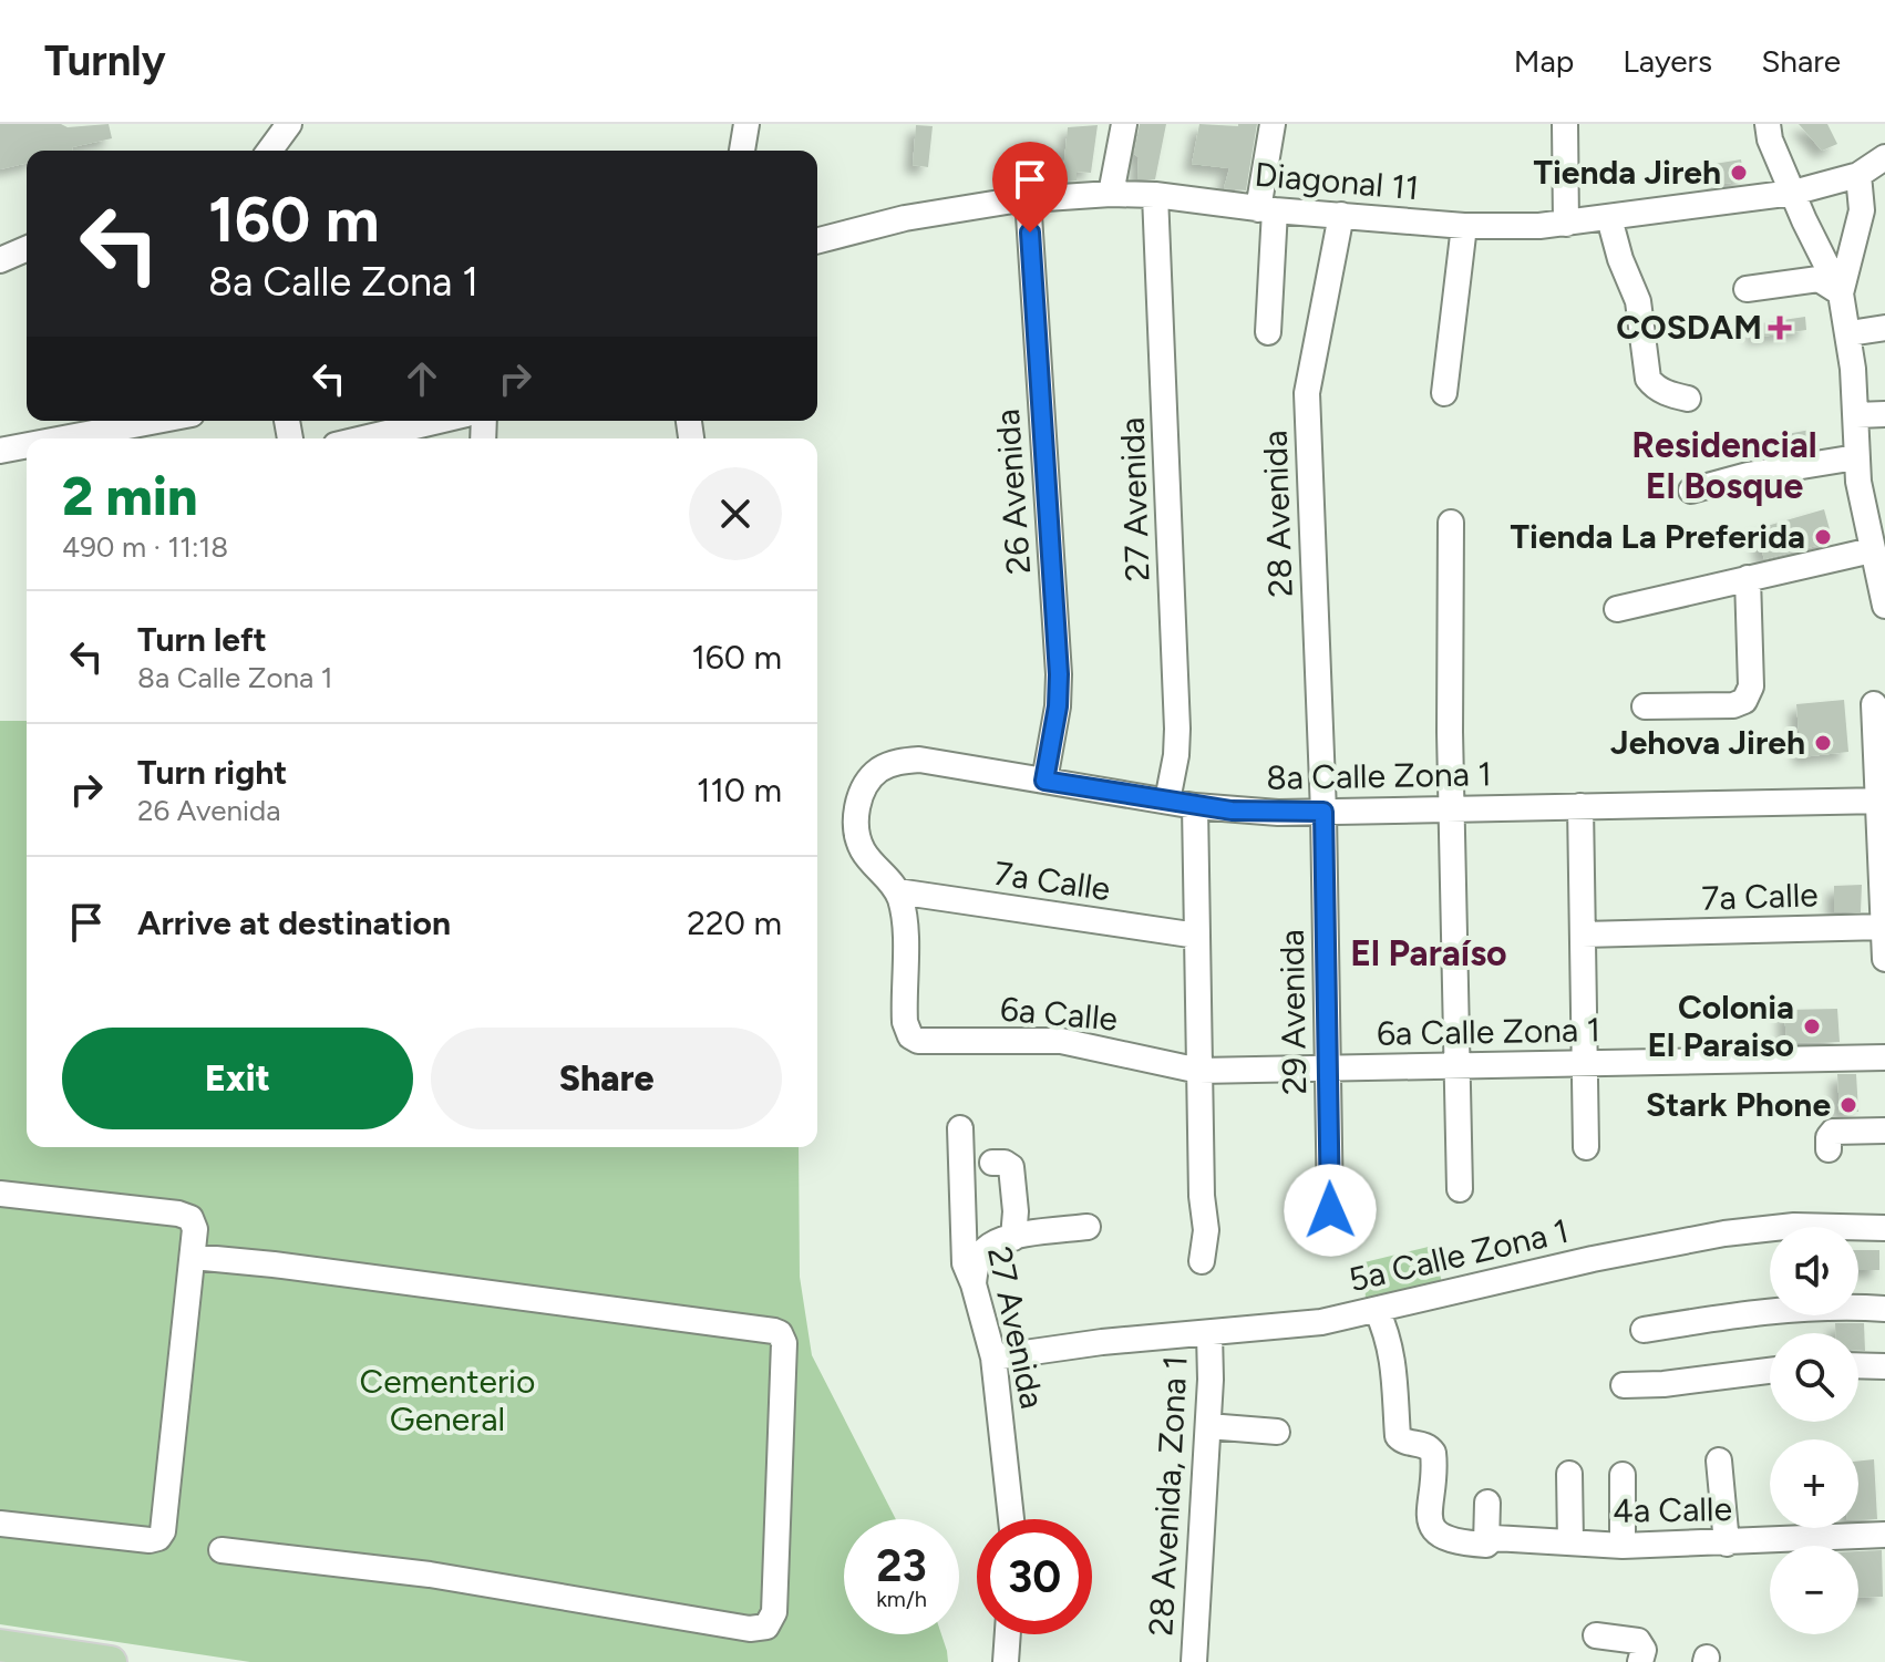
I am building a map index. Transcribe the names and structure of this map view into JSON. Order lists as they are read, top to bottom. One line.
{"streets":{"street":["Diagonal 11","26 Avenida","27 Avenida","28 Avenida","8a Calle Zona 1","7a Calle","29 Avenida","6a Calle","6a Calle Zona 1","5a Calle Zona 1","28 Avenida, Zona 1","4a Calle"]},"crossings":[["Diagonal 11","26 Avenida"],["Diagonal 11","27 Avenida"],["Diagonal 11","28 Avenida"],["26 Avenida","8a Calle Zona 1"],["27 Avenida","8a Calle Zona 1"],["27 Avenida","5a Calle Zona 1"],["28 Avenida","8a Calle Zona 1"],["28 Avenida","29 Avenida"],["8a Calle Zona 1","7a Calle"],["8a Calle Zona 1","29 Avenida"],["8a Calle Zona 1","6a Calle"],["7a Calle","6a Calle"],["29 Avenida","6a Calle Zona 1"],["6a Calle","6a Calle Zona 1"],["5a Calle Zona 1","28 Avenida, Zona 1"]],"districts":["Residencial El Bosque","El Paraíso"],"parks":["Cementerio General"],"places":{"other":["Tienda Jireh","Tienda La Preferida","Jehova Jireh","Colonia El Paraiso","Stark Phone"],"health":["COSDAM"]},"page":{"header":"Turnly","nav":["Map","Layers","Share"],"turn":["160 m","8a Calle Zona 1"],"heading":["2 min","490 m · 11:18"],"list":[{"name":"Turn left","note":"8a Calle Zona 1","value":"160 m"},{"name":"Turn right","note":"26 Avenida","value":"110 m"},{"name":"Arrive at destination","value":"220 m"}],"buttons":["Exit","Share"],"map_buttons":["+","−"],"speed":"23 km/h","limit":"30"}}
